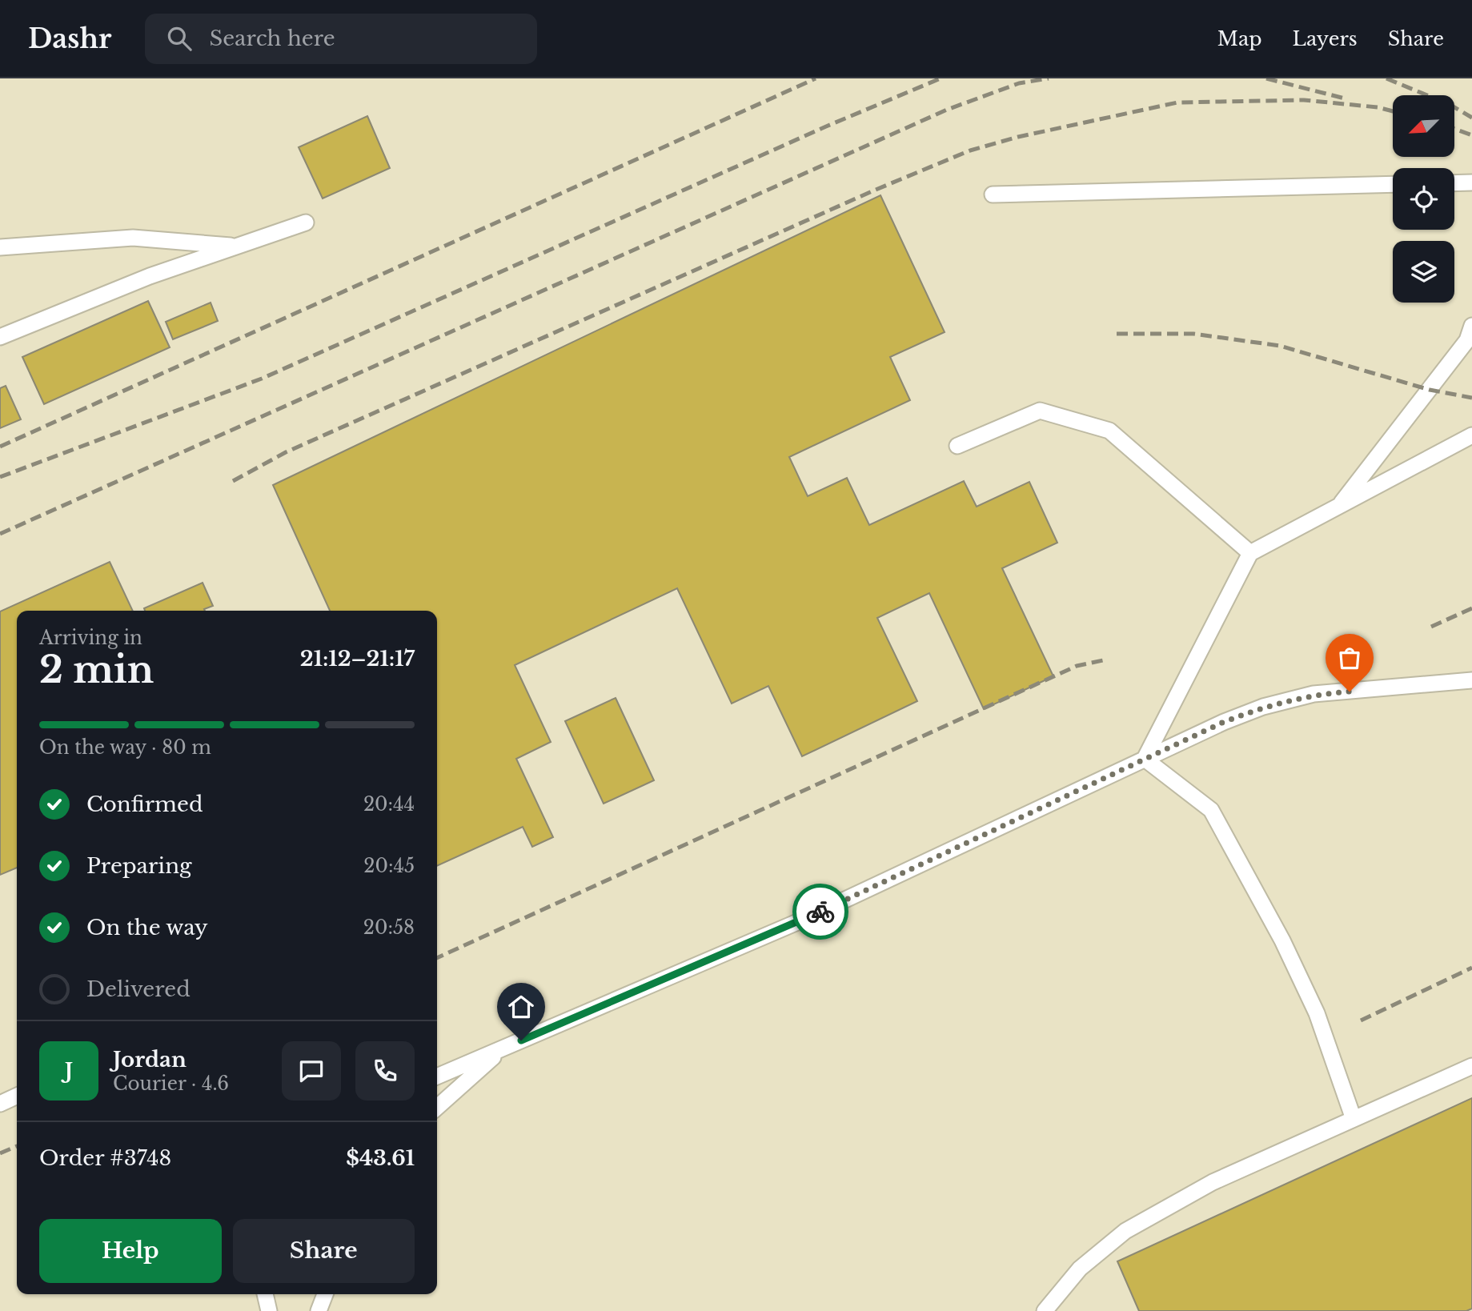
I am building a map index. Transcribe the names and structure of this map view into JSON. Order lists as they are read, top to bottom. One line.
{"north":"bottom left","page":{"header":"Dashr","search":"Search here","nav":["Map","Layers","Share"],"heading":["2 min","Arriving in","21:12–21:17"],"panel":["Jordan","Courier · 4.6","Order #3748","$43.61"],"bar":"On the way · 80 m","list":[["Confirmed","20:44"],["Preparing","20:45"],["On the way","20:58"],"Delivered"],"round":"J","buttons":["Help","Share"]}}
